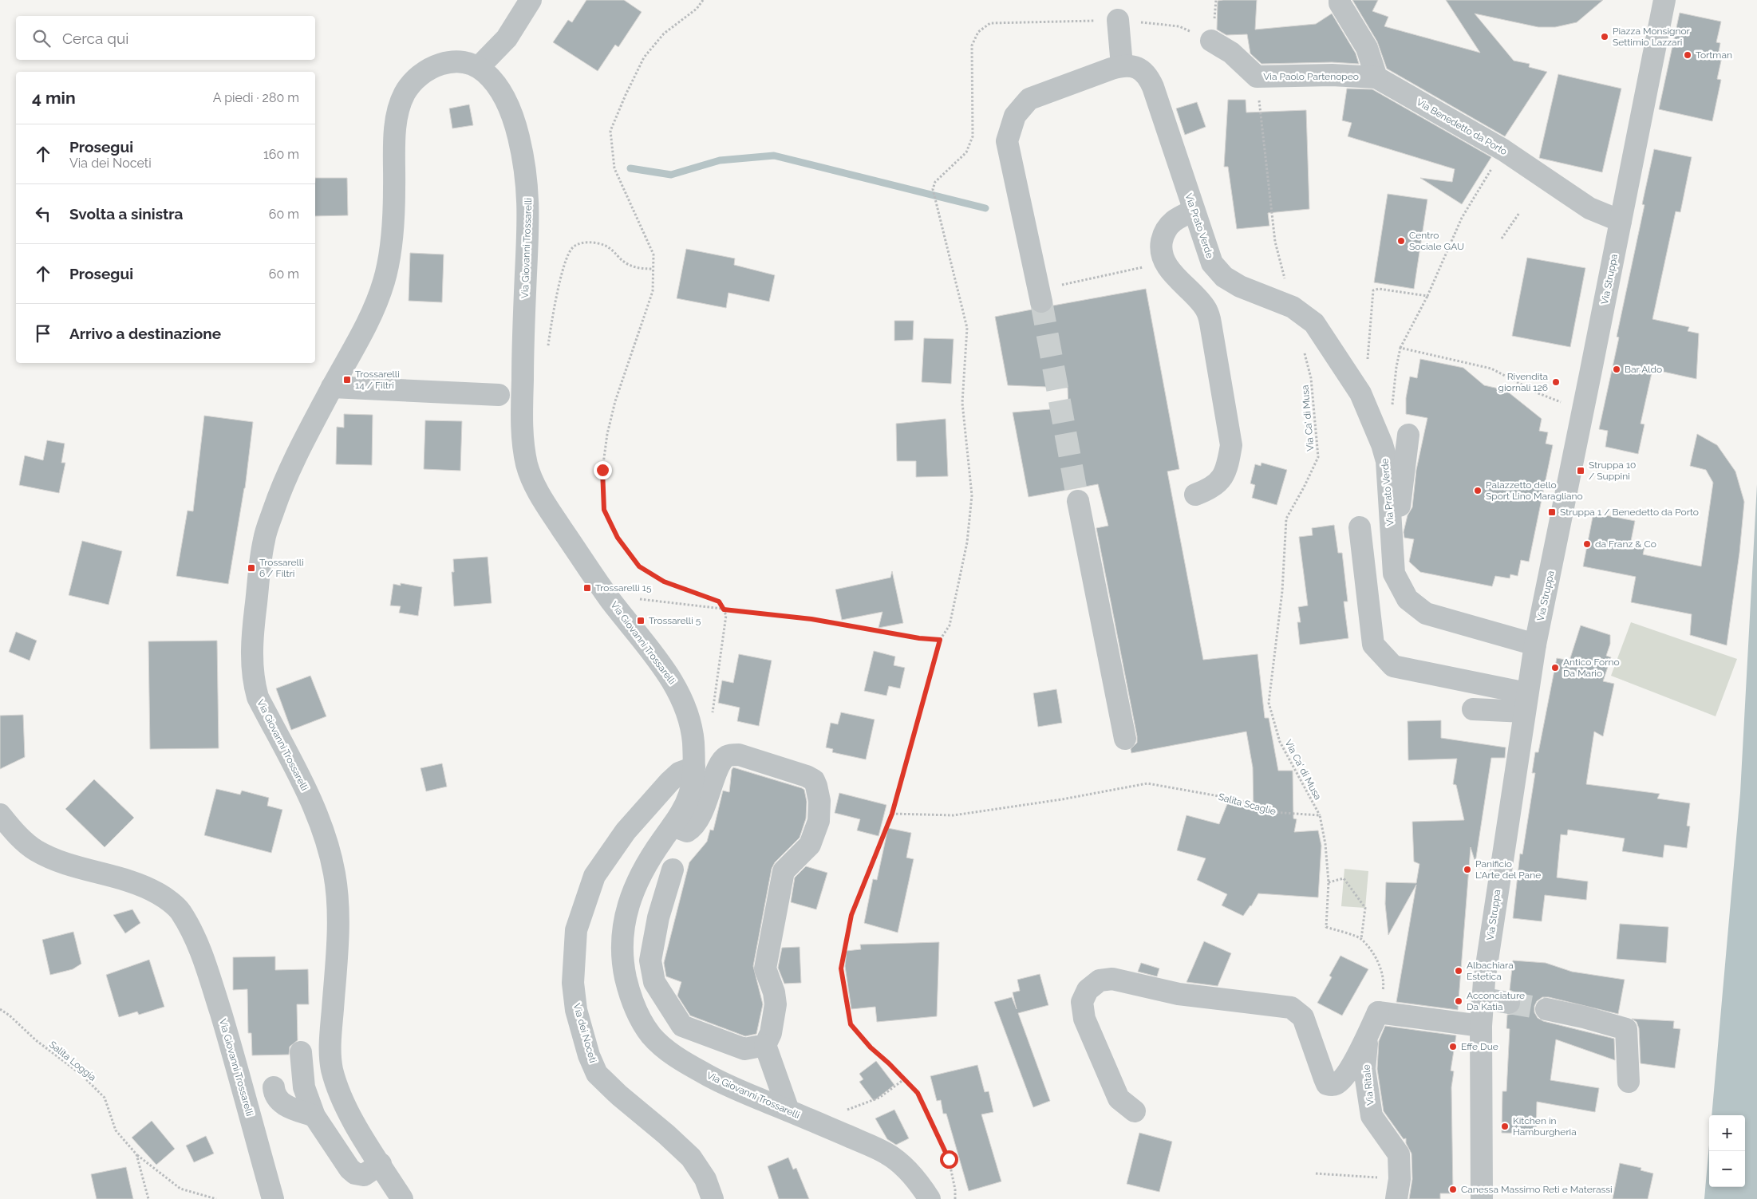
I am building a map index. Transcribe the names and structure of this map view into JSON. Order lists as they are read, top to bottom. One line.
{"streets":{"street":["Via Paolo Partenopeo","Via Benedetto da Porto","Via Prato Verde","Via Giovanni Trossarelli","Via Struppa","Via dei Noceti","Via Ritale"],"path":["Via Ca' di Musa","Salita Scaglie","Salita Loggia"]},"crossings":[["Via Paolo Partenopeo","Via Benedetto da Porto"],["Via Benedetto da Porto","Via Struppa"],["Via Prato Verde","Via Struppa"],["Via Giovanni Trossarelli","Via dei Noceti"],["Via Ca' di Musa","Salita Scaglie"]],"places":{"other":["Piazza Monsignor Settimio Lazzari","Tortman","Centro Sociale GAU","Bar Aldo","Rivendita giornali 126","Palazzetto dello Sport Lino Maragliano","da Franz & Co","Antico Forno Da Mario","Panificio L'Arte del Pane","Albachiara Estetica","Acconciature Da Katia","Effe Due","Kitchen in Hamburgheria","Canessa Massimo Reti e Materassi"],"transit":["Trossarelli 14 / Filtri","Struppa 10 / Suppini","Struppa 1 / Benedetto da Porto","Trossarelli 6 / Filtri","Trossarelli 15","Trossarelli 5"]},"page":{"search":"Cerca qui","heading":["4 min","A piedi · 280 m"],"list":[["Prosegui","Via dei Noceti","160 m"],["Svolta a sinistra","60 m"],["Prosegui","60 m"],"Arrivo a destinazione"],"map_buttons":["+","−"]}}
